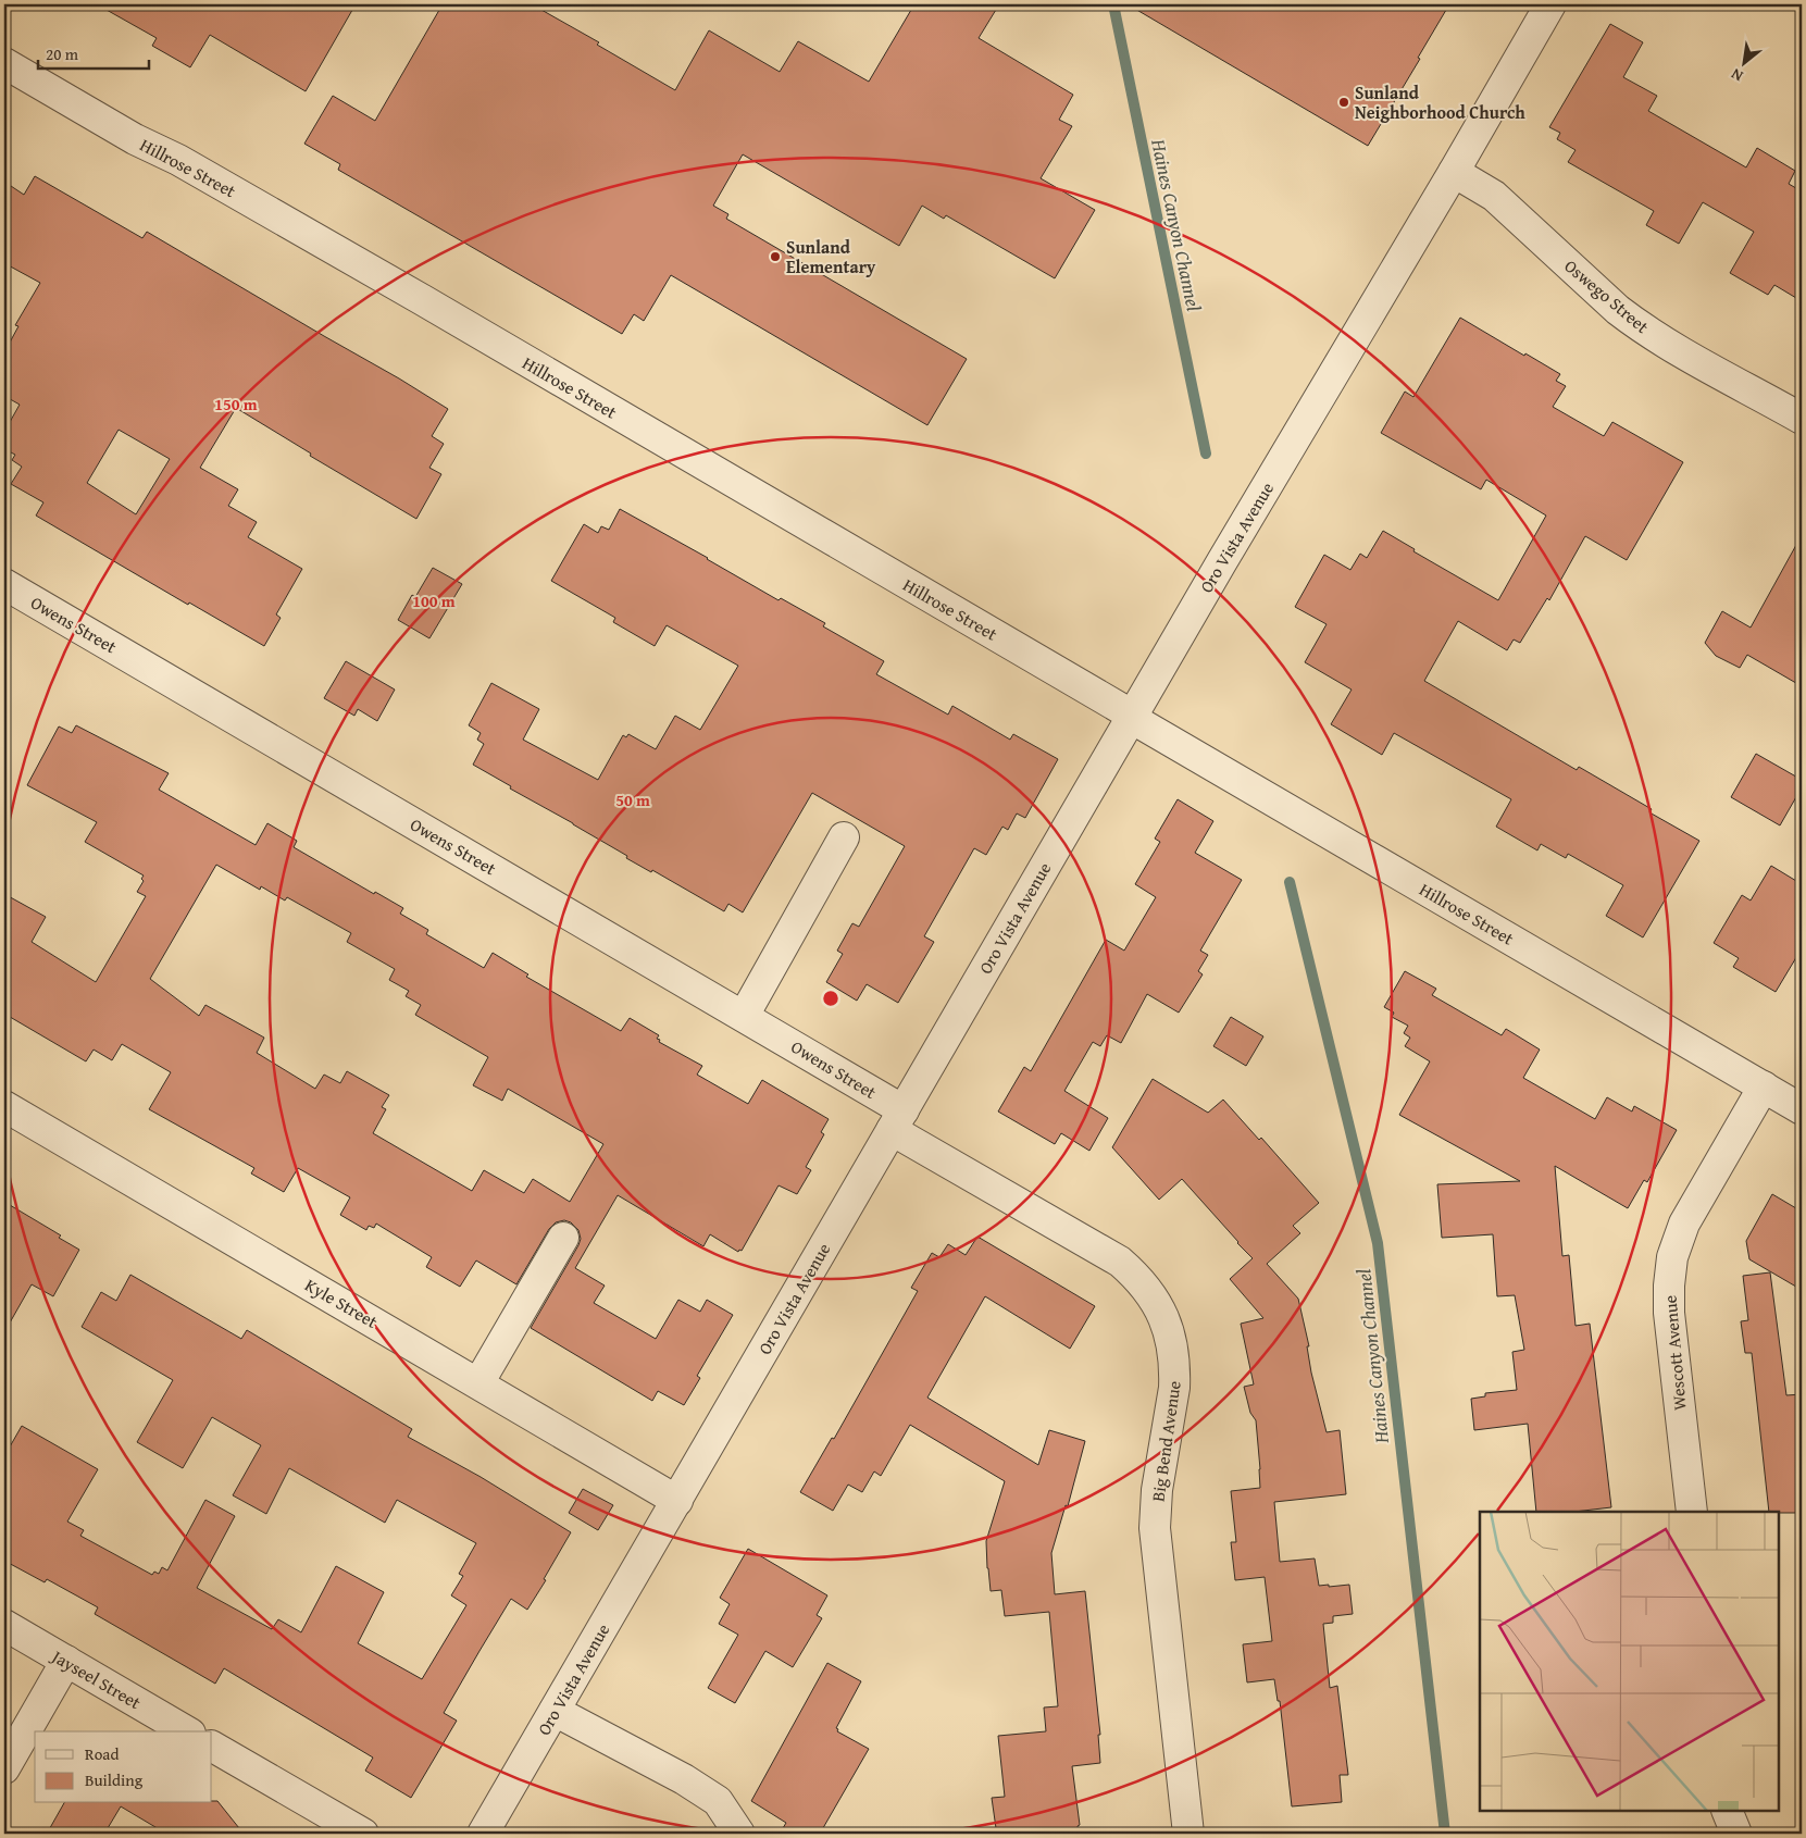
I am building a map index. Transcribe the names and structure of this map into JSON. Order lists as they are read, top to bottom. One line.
{"streets":{"street":["Hillrose Street","Oswego Street","Oro Vista Avenue","Owens Street","Kyle Street","Wescott Avenue","Big Bend Avenue","Jayseel Street"]},"crossings":[["Hillrose Street","Oro Vista Avenue"],["Hillrose Street","Wescott Avenue"],["Oswego Street","Oro Vista Avenue"],["Oro Vista Avenue","Owens Street"],["Oro Vista Avenue","Kyle Street"],["Oro Vista Avenue","Big Bend Avenue"],["Owens Street","Big Bend Avenue"]],"water":["Haines Canyon Channel"],"places":["Sunland Neighborhood Church","Sunland Elementary"],"legend":["Road","Building"],"scale_bar":"20 m","north":"bottom left","rings":["150 m","100 m","50 m"]}
